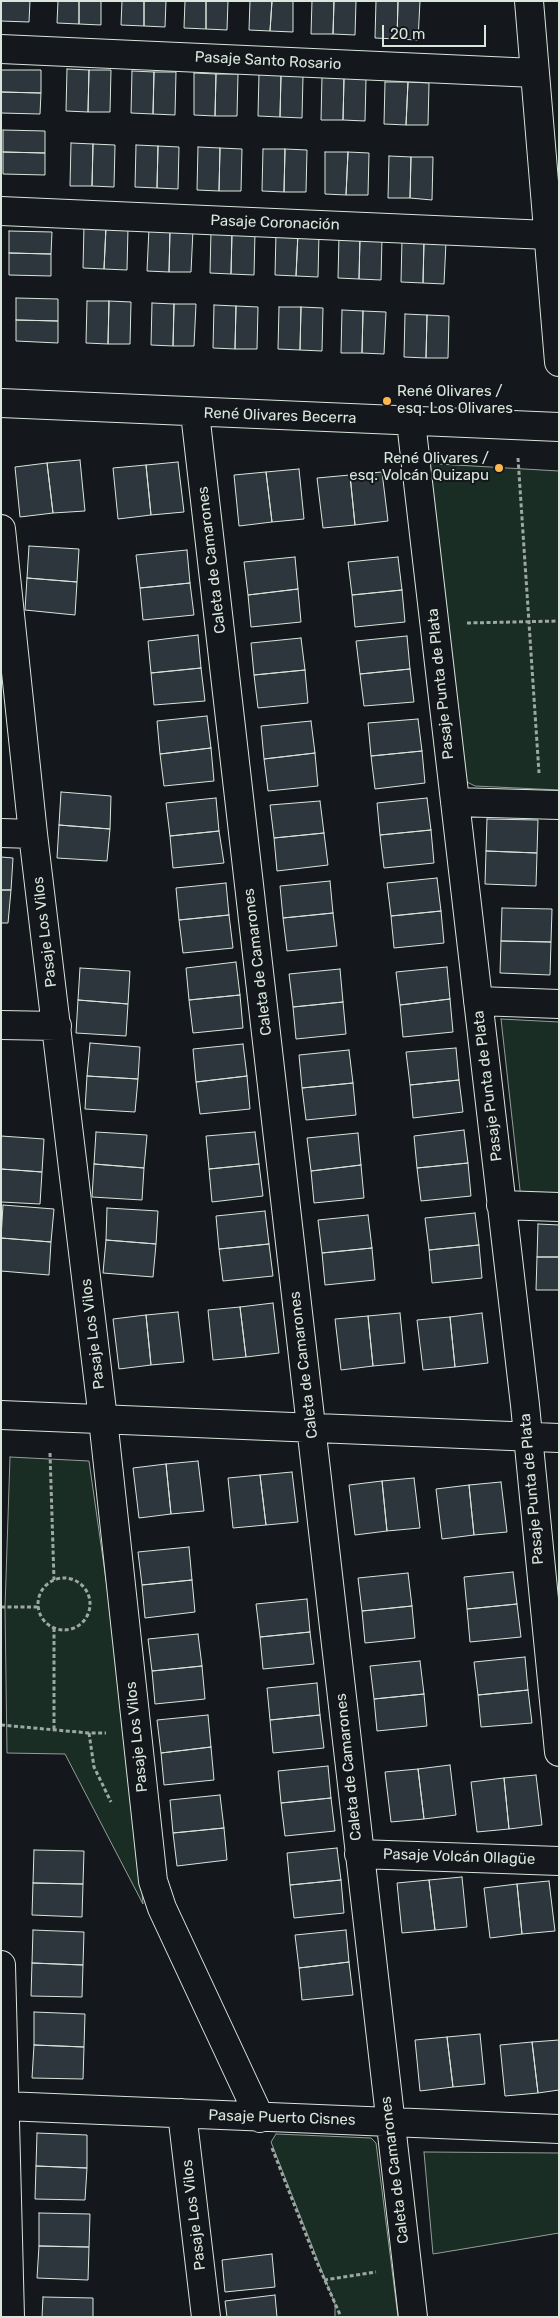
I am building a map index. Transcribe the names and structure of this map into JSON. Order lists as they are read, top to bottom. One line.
{"streets":{"street":["Pasaje Santo Rosario","Pasaje Coronación","René Olivares Becerra","Caleta de Camarones","Pasaje Punta de Plata","Pasaje Los Vilos","Pasaje Volcán Ollagüe","Pasaje Puerto Cisnes"]},"crossings":[["René Olivares Becerra","Caleta de Camarones"],["René Olivares Becerra","Pasaje Punta de Plata"],["Caleta de Camarones","Pasaje Volcán Ollagüe"],["Caleta de Camarones","Pasaje Puerto Cisnes"],["Pasaje Los Vilos","Pasaje Puerto Cisnes"]],"places":["René Olivares / esq. Los Olivares","René Olivares / esq. Volcán Quizapu"],"scale_bar":"20 m"}
